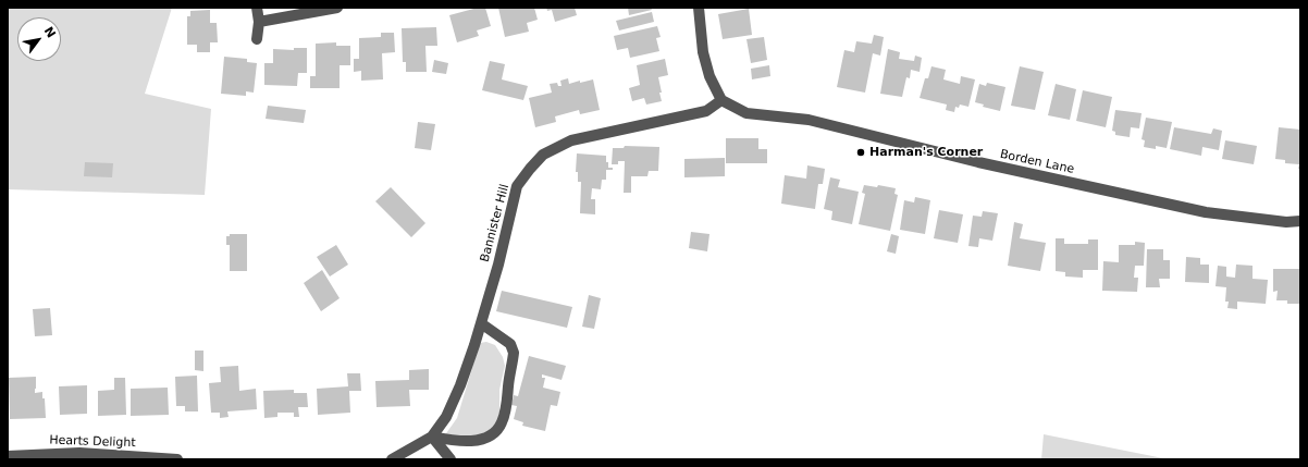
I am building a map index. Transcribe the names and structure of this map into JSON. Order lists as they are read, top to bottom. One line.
{"streets":{"street":["Borden Lane","Bannister Hill","Hearts Delight"]},"crossings":[["Borden Lane","Bannister Hill"]],"places":["Harman's Corner"],"north":"top right"}
